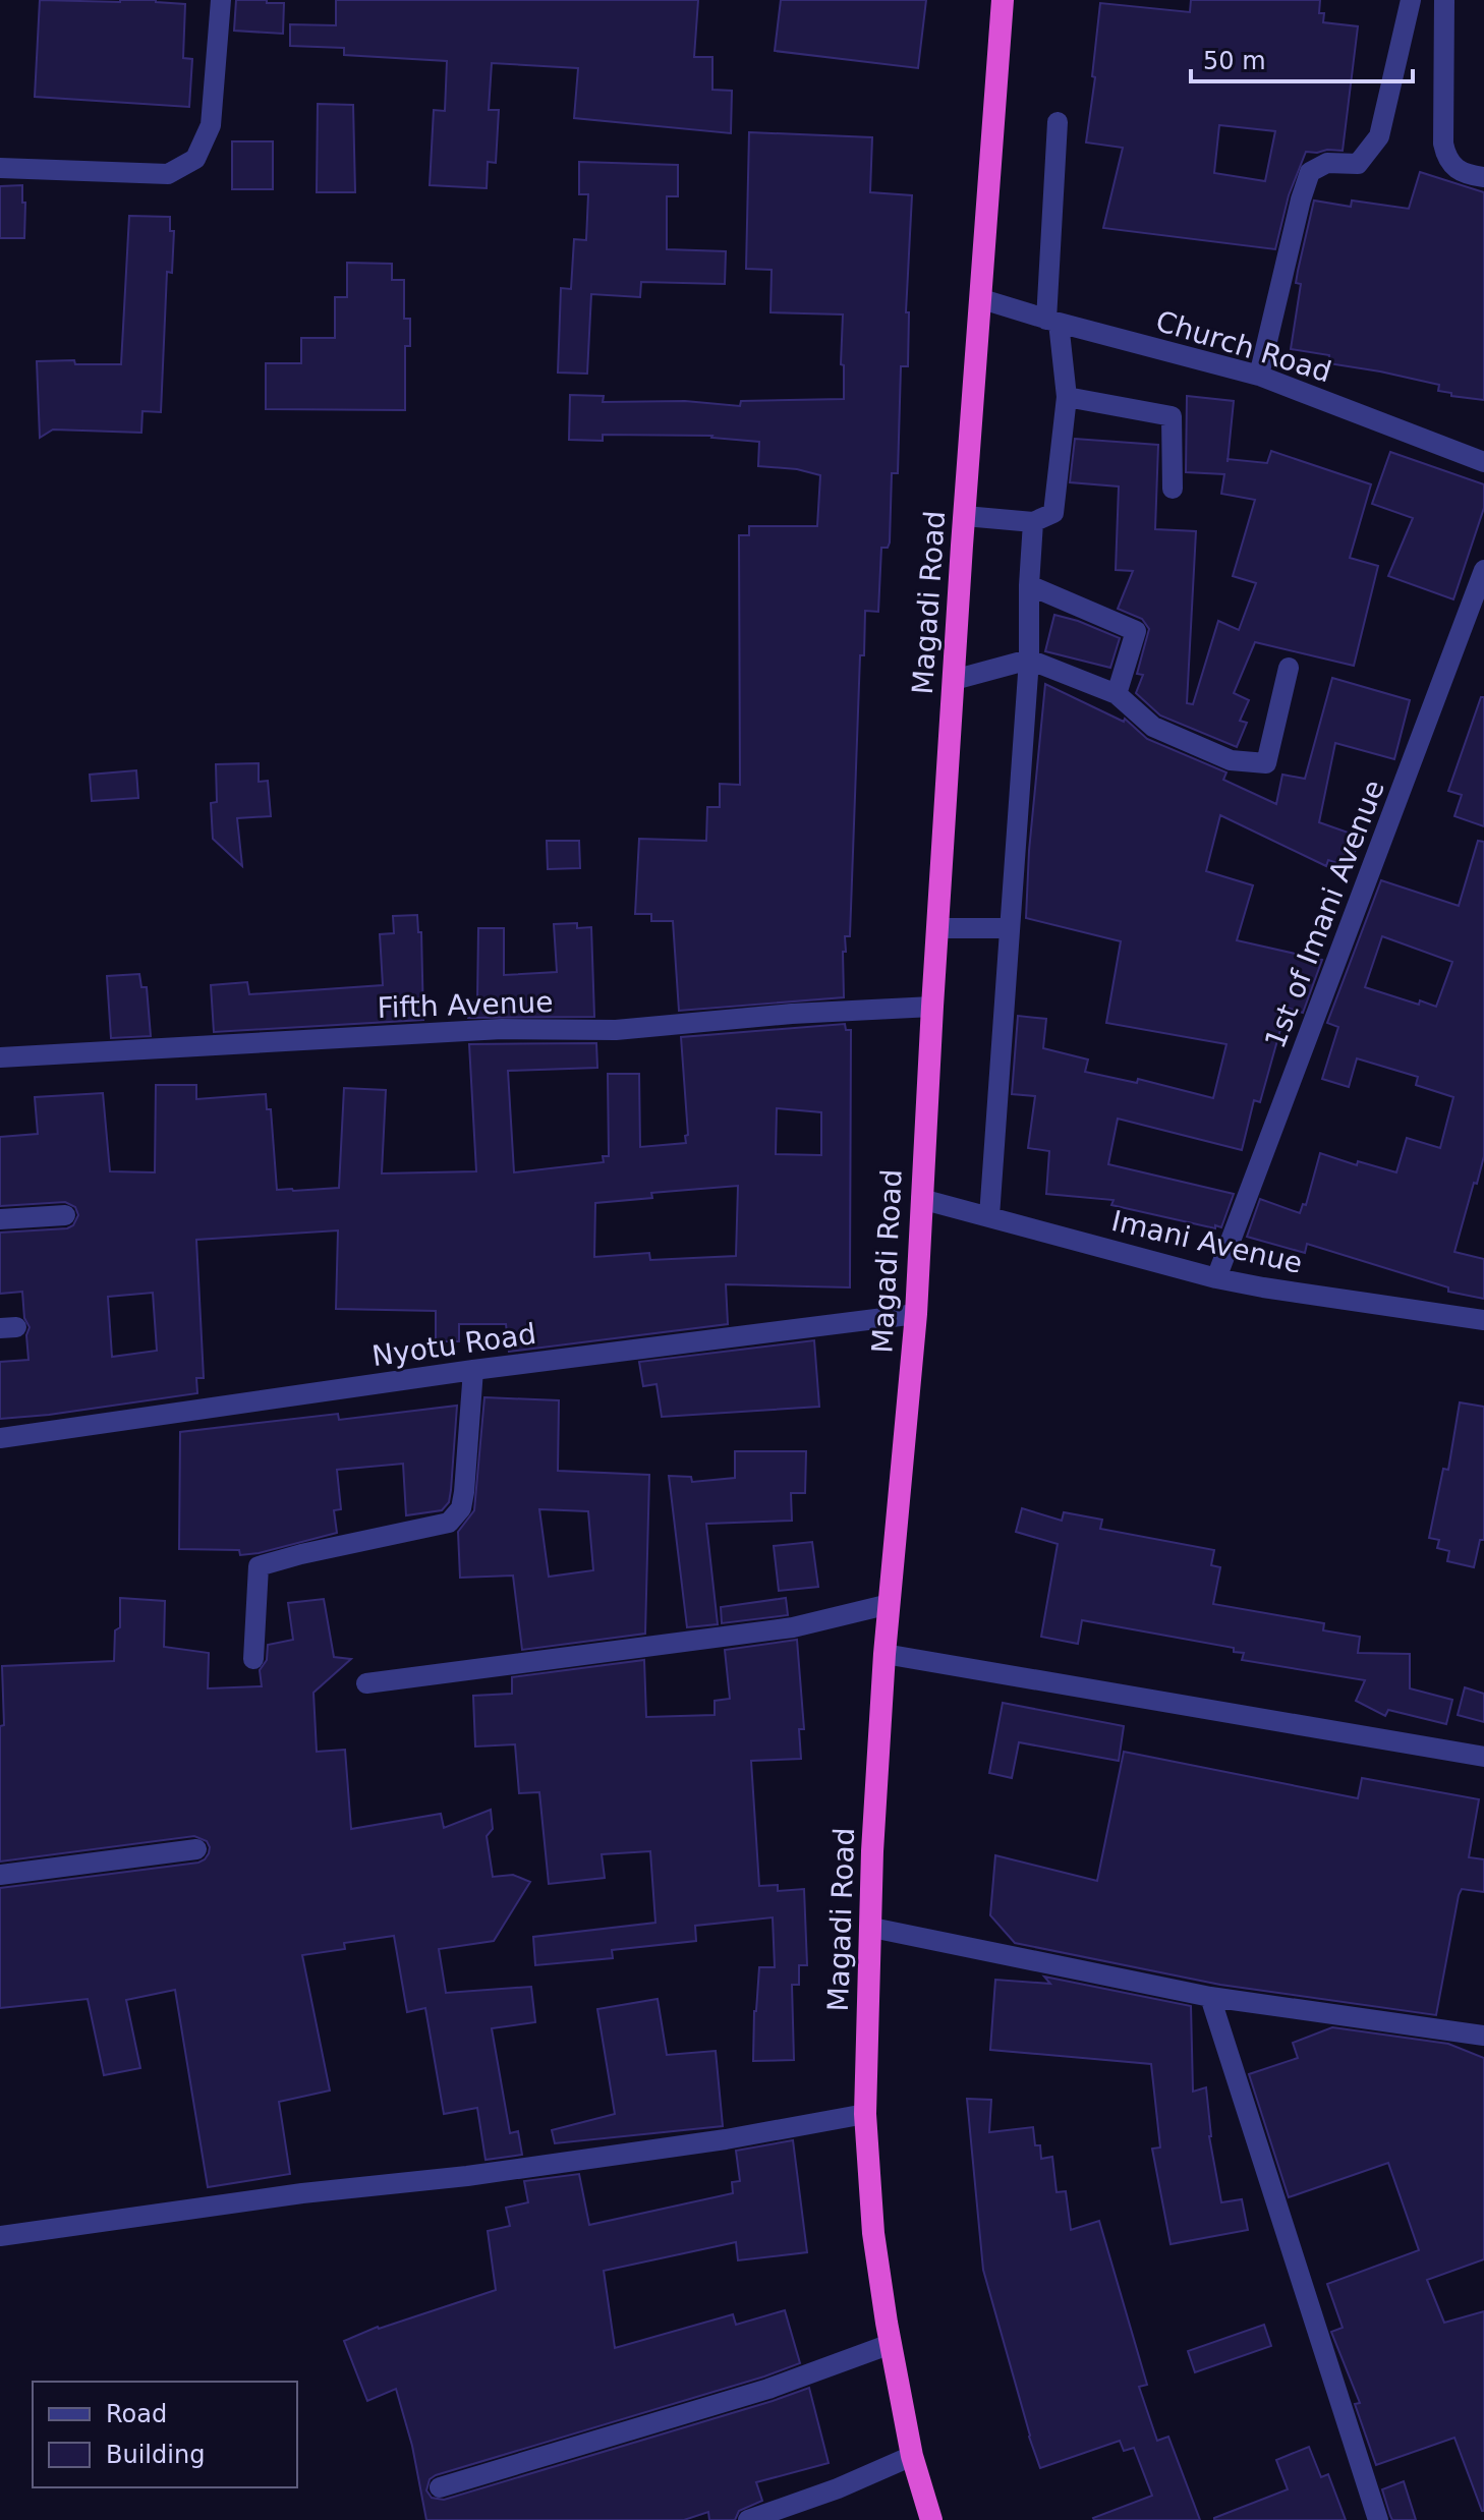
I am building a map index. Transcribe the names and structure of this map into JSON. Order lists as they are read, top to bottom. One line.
{"streets":{"highway":["Magadi Road"],"street":["Church Road","1st of Imani Avenue","Fifth Avenue","Imani Avenue","Nyotu Road"]},"crossings":[["Church Road","Magadi Road"],["Magadi Road","Fifth Avenue"],["Magadi Road","Imani Avenue"],["Magadi Road","Nyotu Road"],["1st of Imani Avenue","Imani Avenue"]],"legend":["Road","Building"],"scale_bar":"50 m"}
